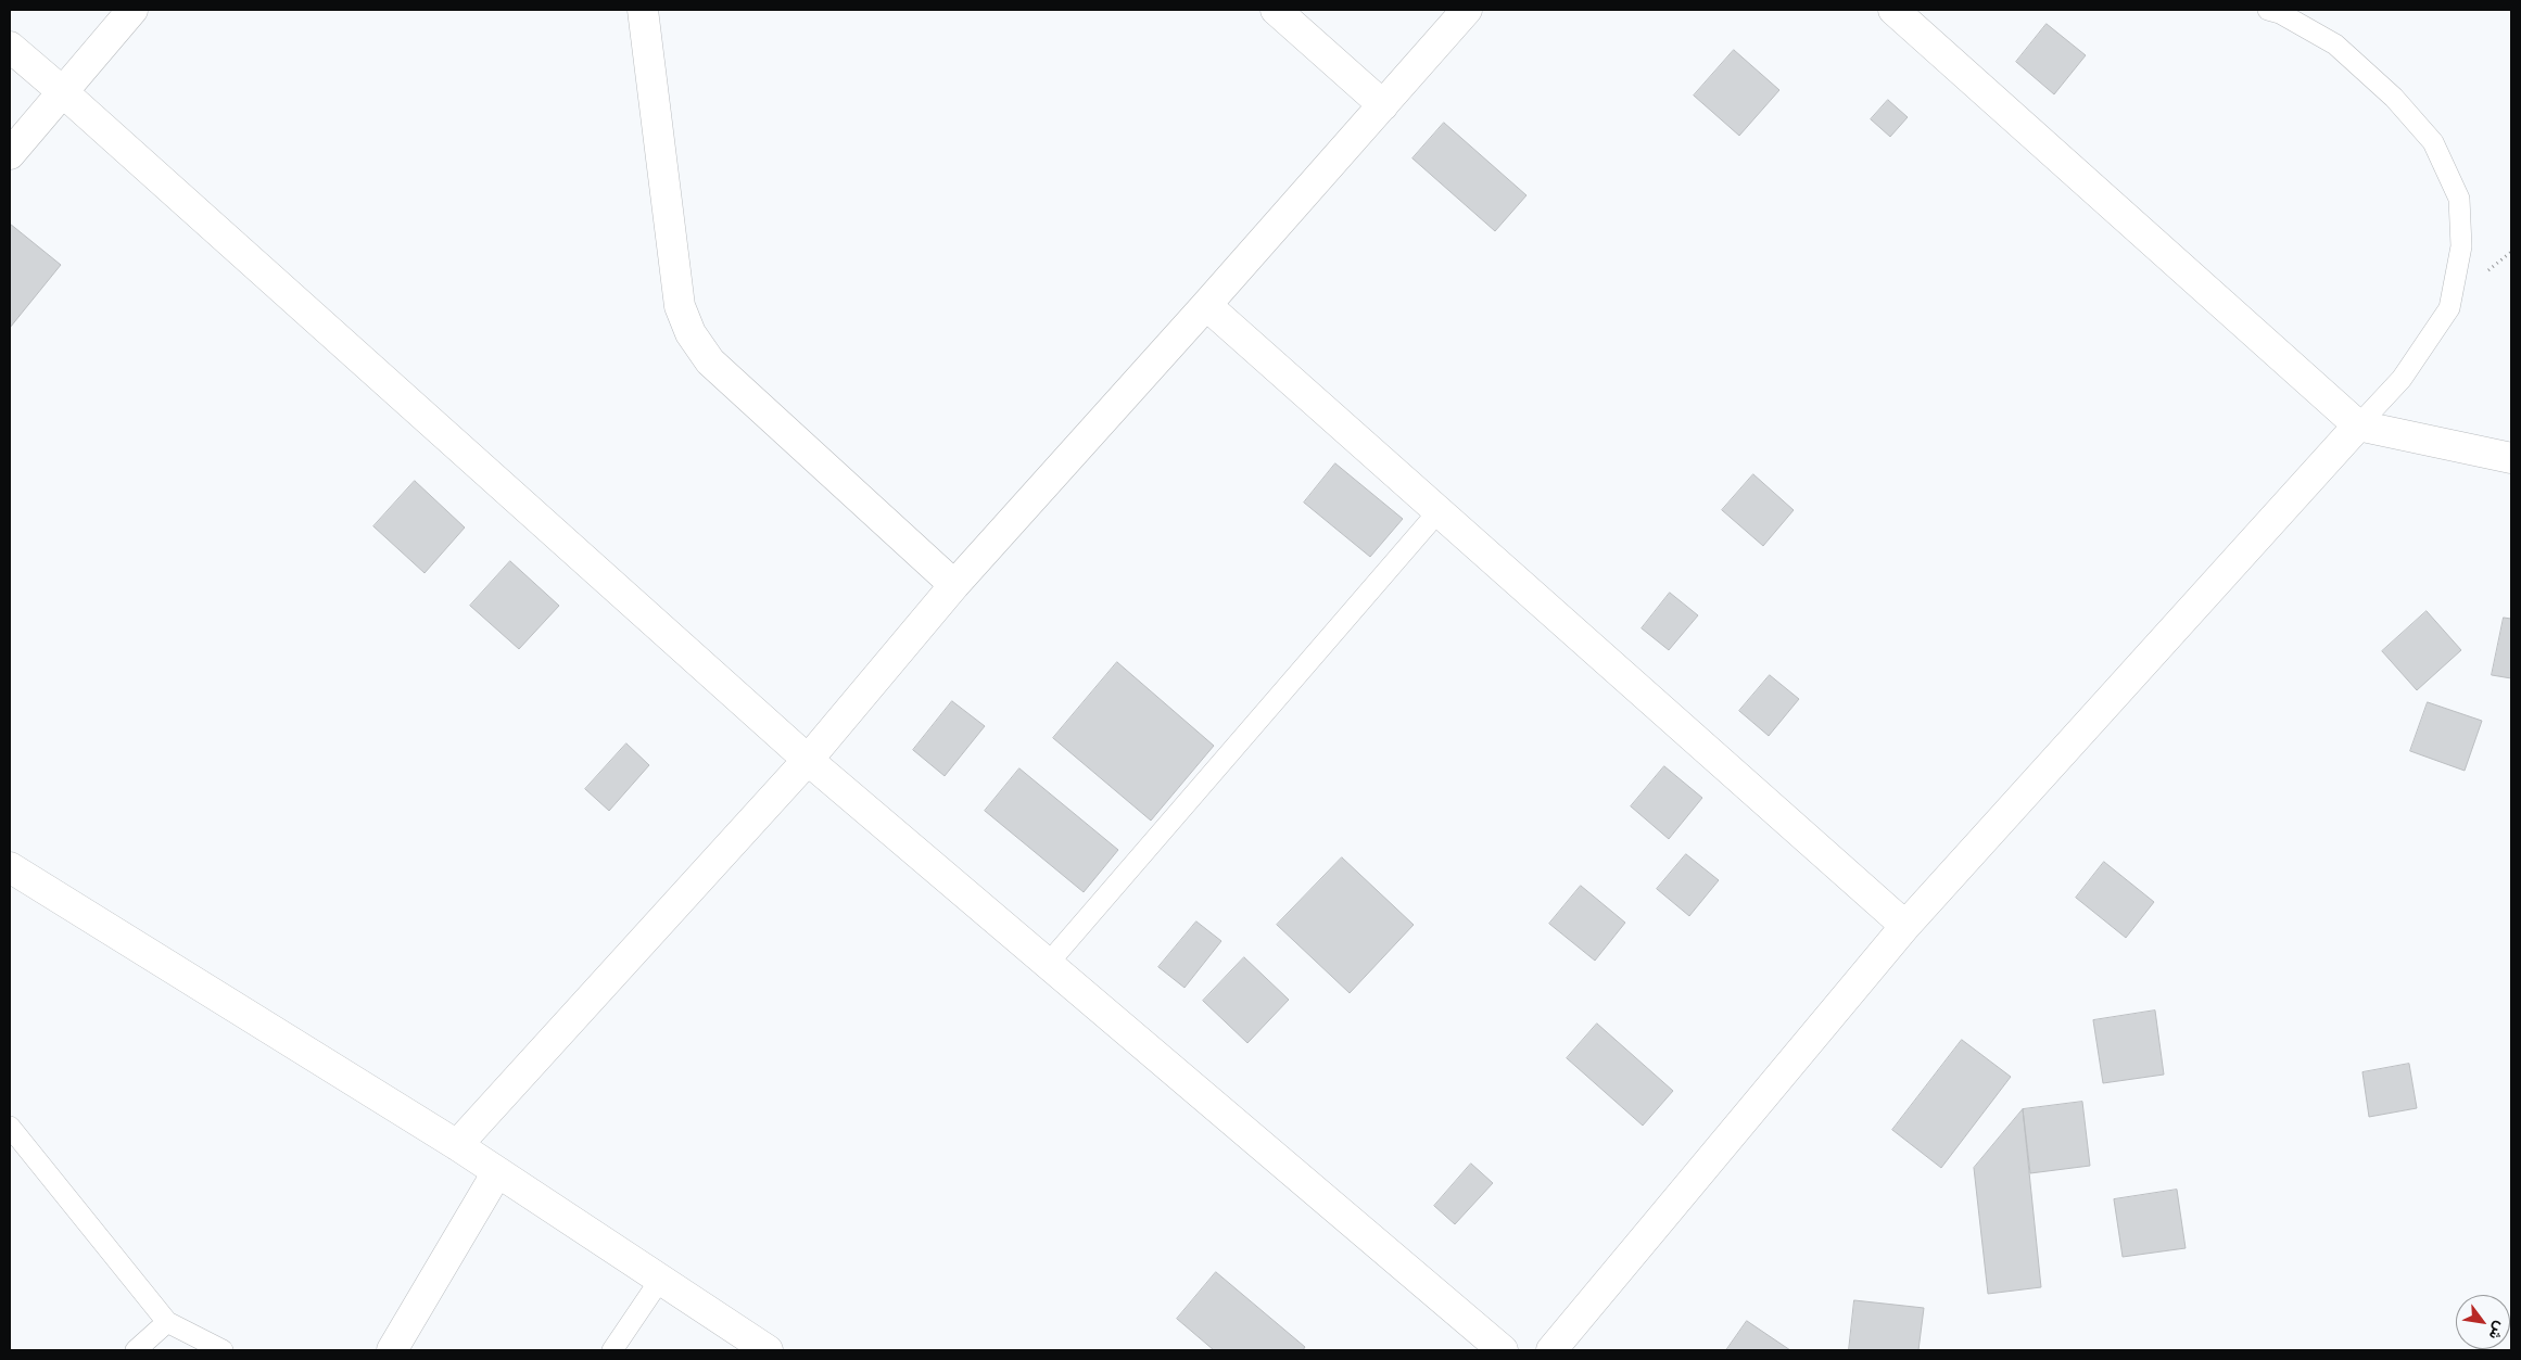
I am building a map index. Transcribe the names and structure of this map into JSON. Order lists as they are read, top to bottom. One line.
{"north":"bottom right"}
